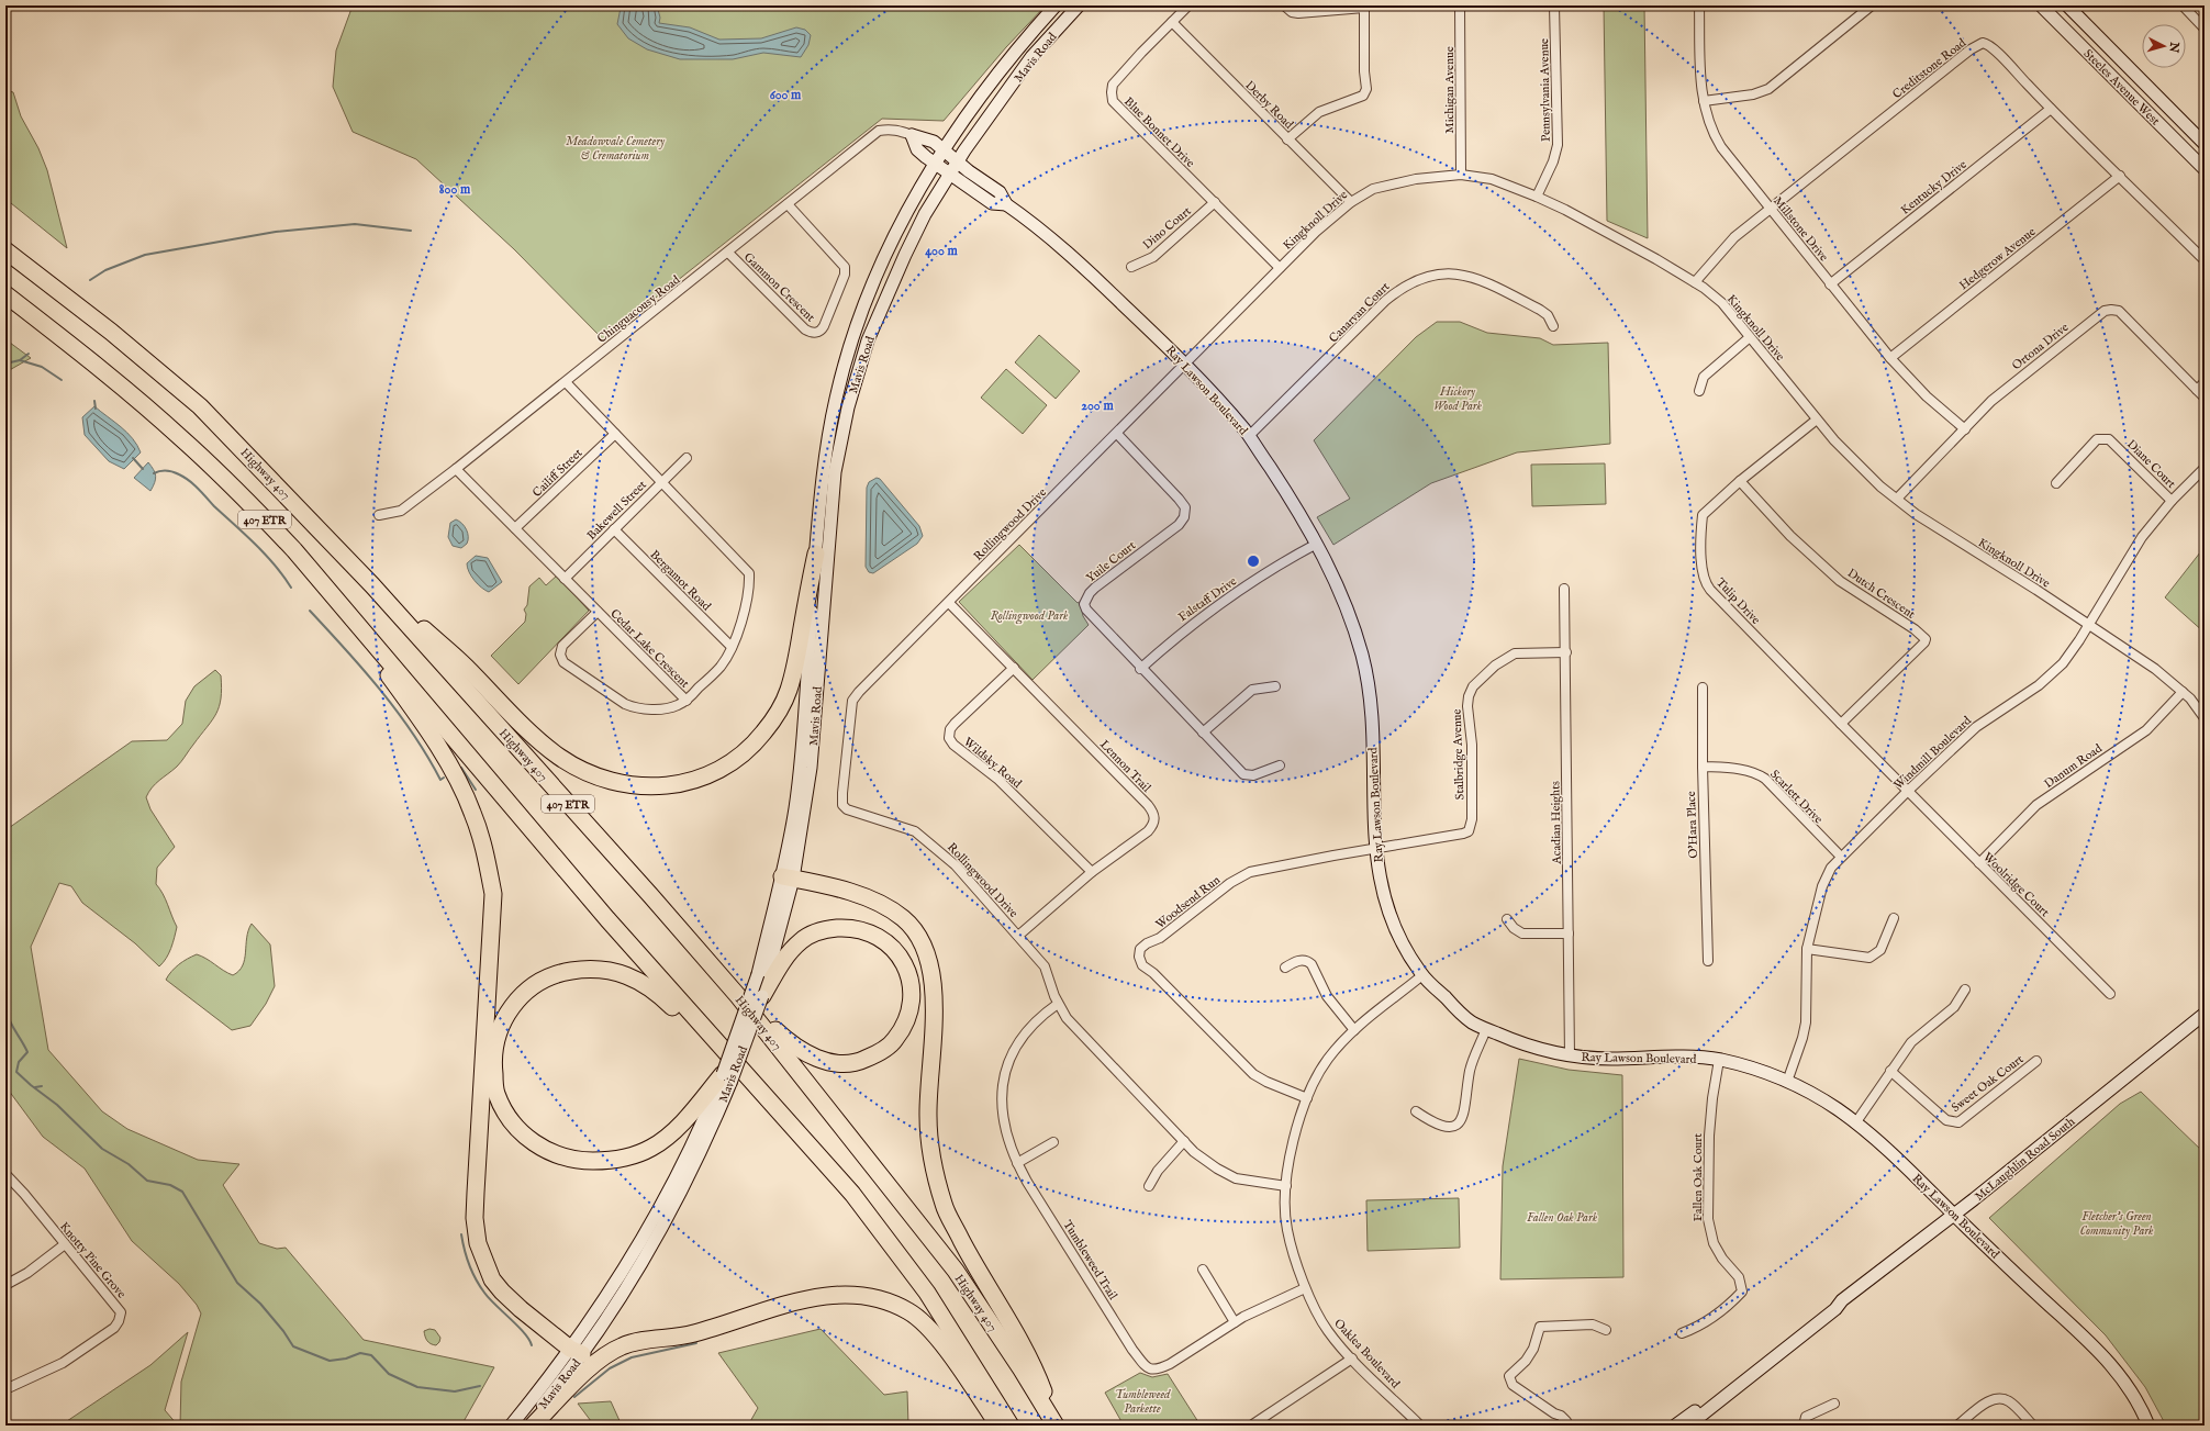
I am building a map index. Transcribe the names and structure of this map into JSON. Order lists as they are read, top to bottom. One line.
{"streets":{"highway":["Highway 407","407 ETR"],"main road":["Mavis Road","Steeles Avenue West","Ray Lawson Boulevard","McLaughlin Road South"],"street":["Creditstone Road","Michigan Avenue","Pennsylvania Avenue","Derby Road","Blue Bonnet Drive","Kentucky Drive","Kingknoll Drive","Dino Court","Millstone Drive","Hedgerow Avenue","Gammon Crescent","Chinguacousy Road","Canarvan Court","Ortona Drive","Diane Court","Cailiff Street","Bakewell Street","Rollingwood Drive","Yuile Court","Bergamot Road","Dutch Crescent","Falstaff Drive","Tulip Drive","Cedar Lake Crescent","Windmill Boulevard","Stalbridge Avenue","Wildsky Road","Lennon Trail","Danum Road","Scarlett Drive","Acadian Heights","O'Hara Place","Woolridge Court","Woodsend Run","Sweet Oak Court","Fallen Oak Court","Knotty Pine Grove","Tumbleweed Trail","Oaklea Boulevard"]},"crossings":[["Mavis Road","Ray Lawson Boulevard"],["Creditstone Road","Kentucky Drive"],["Creditstone Road","Kingknoll Drive"],["Creditstone Road","Millstone Drive"],["Creditstone Road","Hedgerow Avenue"],["Michigan Avenue","Kingknoll Drive"],["Pennsylvania Avenue","Kingknoll Drive"],["Derby Road","Blue Bonnet Drive"],["Derby Road","Kingknoll Drive"],["Blue Bonnet Drive","Kingknoll Drive"],["Blue Bonnet Drive","Dino Court"],["Kentucky Drive","Millstone Drive"],["Kingknoll Drive","Ortona Drive"],["Kingknoll Drive","Ray Lawson Boulevard"],["Kingknoll Drive","Rollingwood Drive"],["Kingknoll Drive","Tulip Drive"],["Kingknoll Drive","Windmill Boulevard"],["Kingknoll Drive","Danum Road"],["Millstone Drive","Hedgerow Avenue"],["Millstone Drive","Ortona Drive"],["Gammon Crescent","Chinguacousy Road"],["Chinguacousy Road","Ray Lawson Boulevard"],["Chinguacousy Road","Cedar Lake Crescent"],["Canarvan Court","Ray Lawson Boulevard"],["Ray Lawson Boulevard","Rollingwood Drive"],["Ray Lawson Boulevard","Falstaff Drive"],["Ray Lawson Boulevard","Windmill Boulevard"],["Ray Lawson Boulevard","Stalbridge Avenue"],["Ray Lawson Boulevard","Acadian Heights"],["Ray Lawson Boulevard","Woodsend Run"],["Ray Lawson Boulevard","McLaughlin Road South"],["Ray Lawson Boulevard","Fallen Oak Court"],["Ray Lawson Boulevard","Oaklea Boulevard"],["Diane Court","Windmill Boulevard"],["Cailiff Street","Cedar Lake Crescent"],["Bakewell Street","Bergamot Road"],["Bakewell Street","Cedar Lake Crescent"],["Rollingwood Drive","Yuile Court"],["Rollingwood Drive","Lennon Trail"],["Rollingwood Drive","Tumbleweed Trail"],["Rollingwood Drive","Oaklea Boulevard"],["Yuile Court","Falstaff Drive"],["Bergamot Road","Cedar Lake Crescent"],["Dutch Crescent","Tulip Drive"],["Tulip Drive","Windmill Boulevard"],["Tulip Drive","Woolridge Court"],["Windmill Boulevard","Scarlett Drive"],["Windmill Boulevard","Woolridge Court"],["Stalbridge Avenue","Acadian Heights"],["Stalbridge Avenue","Woodsend Run"],["Wildsky Road","Lennon Trail"],["Danum Road","Woolridge Court"],["Scarlett Drive","O'Hara Place"],["Woodsend Run","Oaklea Boulevard"],["Tumbleweed Trail","Oaklea Boulevard"]],"parks":["Meadowvale Cemetery & Crematorium","Hickory Wood Park","Rollingwood Park","Fletcher's Green Community Park","Fallen Oak Park","Tumbleweed Parkette"],"north":"right","rings":["600 m","800 m","400 m","200 m"]}
